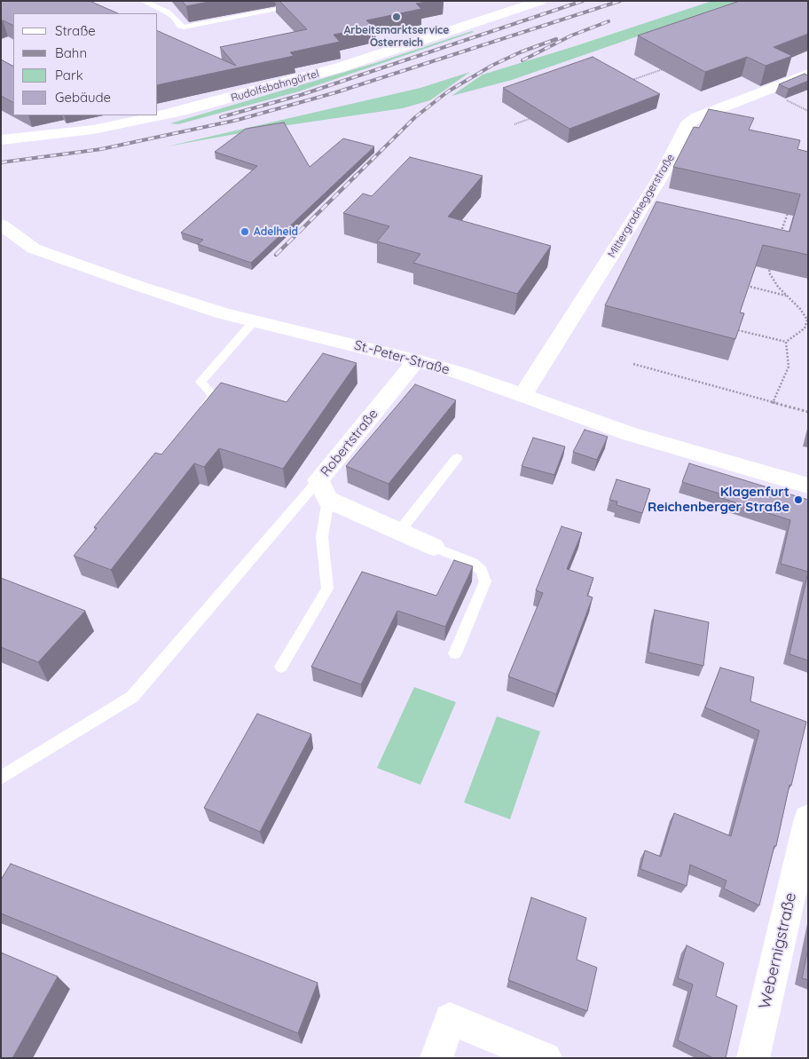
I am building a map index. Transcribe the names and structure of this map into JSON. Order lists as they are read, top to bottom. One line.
{"streets":{"street":["Rudolfsbahngürtel","Mittergradneggerstraße","St.-Peter-Straße","Robertstraße","Webernigstraße"]},"crossings":[["Mittergradneggerstraße","St.-Peter-Straße"],["St.-Peter-Straße","Robertstraße"]],"places":["Arbeitsmarktservice Österreich","Adelheid","Klagenfurt Reichenberger Straße"],"legend":["Straße","Bahn","Park","Gebäude"]}
